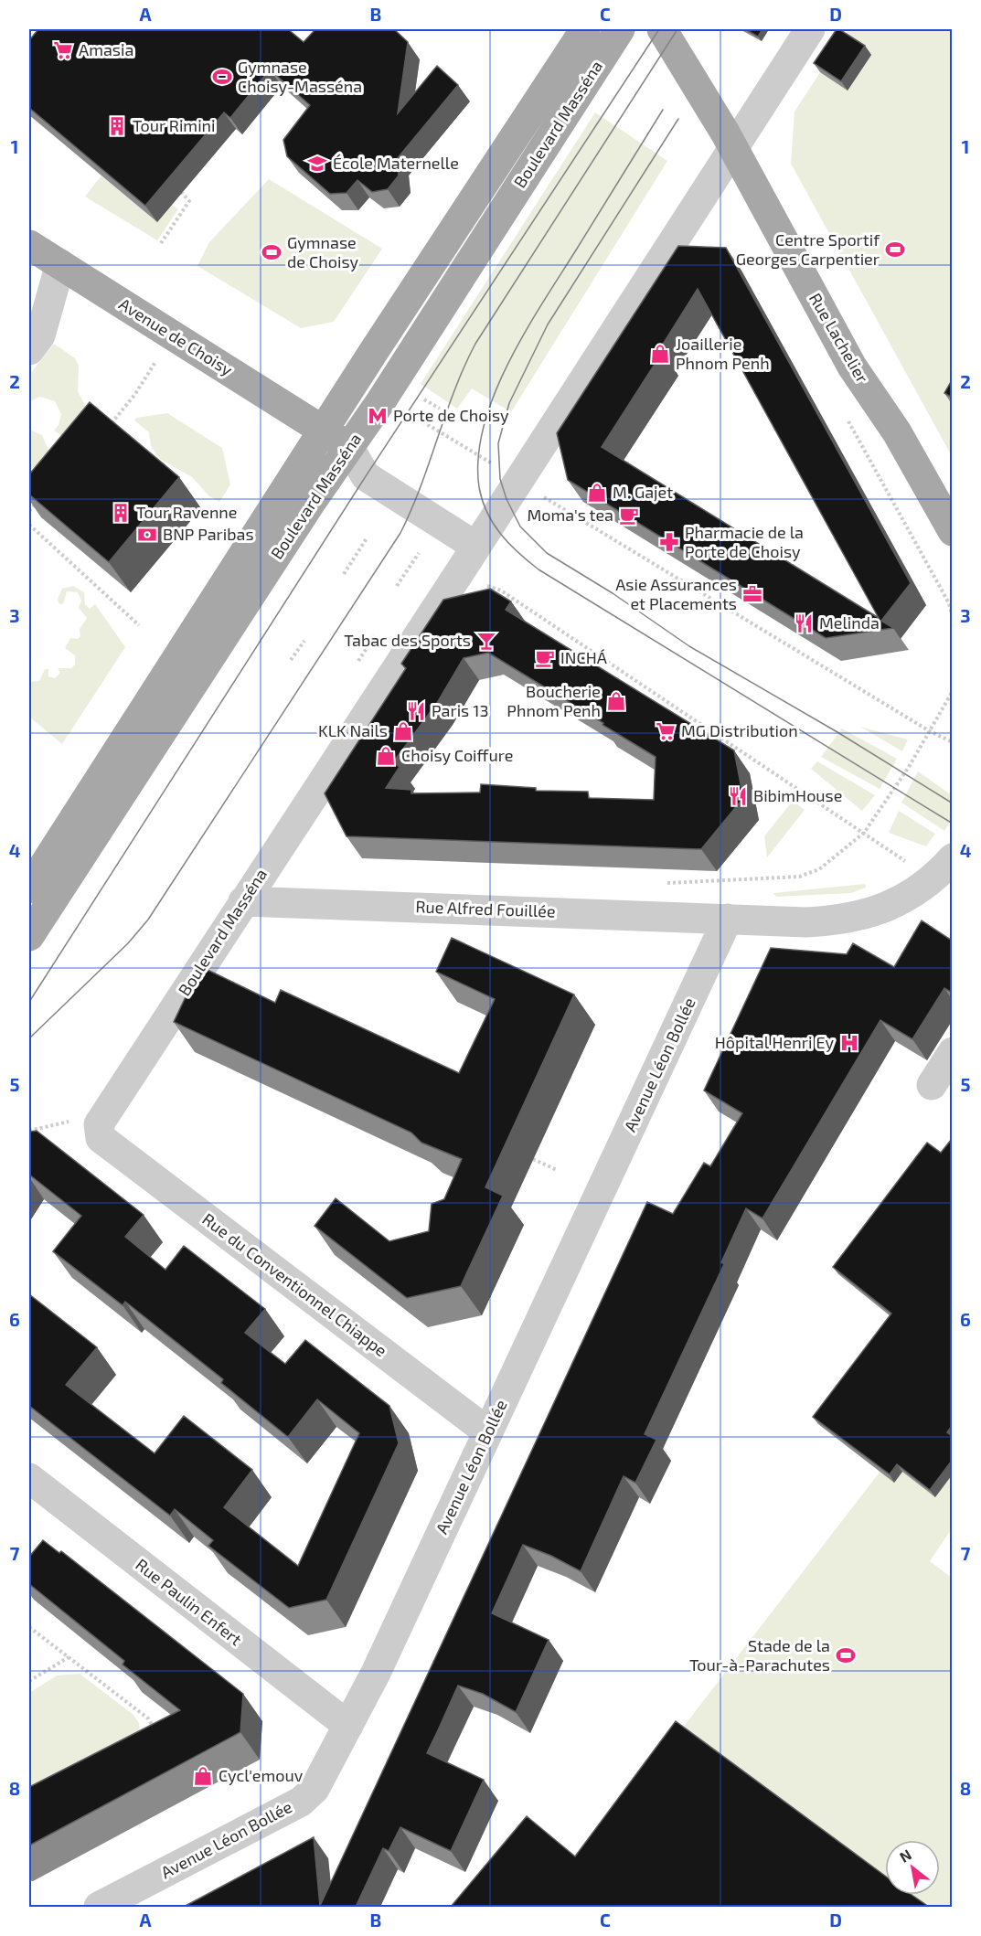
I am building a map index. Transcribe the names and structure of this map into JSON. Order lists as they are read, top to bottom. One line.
{"streets":{"main road":["Boulevard Masséna","Avenue de Choisy","Rue Lachelier"],"street":["Rue Alfred Fouillée","Avenue Léon Bollée","Rue du Conventionnel Chiappe","Rue Paulin Enfert"]},"crossings":[["Boulevard Masséna","Avenue de Choisy"],["Boulevard Masséna","Rue Lachelier"],["Boulevard Masséna","Rue Alfred Fouillée"],["Boulevard Masséna","Rue du Conventionnel Chiappe"],["Rue Alfred Fouillée","Avenue Léon Bollée"],["Avenue Léon Bollée","Rue du Conventionnel Chiappe"],["Avenue Léon Bollée","Rue Paulin Enfert"]],"places":{"supermarket":["Amasia","MG Distribution"],"sports":["Gymnase Choisy-Masséna","Centre Sportif Georges Carpentier","Gymnase de Choisy","Stade de la Tour-à-Parachutes"],"building":["Tour Rimini","Tour Ravenne"],"school or university":["École Maternelle"],"shop":["Joaillerie Phnom Penh","M. Gajet","Boucherie Phnom Penh","KLK Nails","Choisy Coiffure","Cycl'emouv"],"metro station":["Porte de Choisy"],"cafe":["Moma's tea","INCHÁ"],"bank":["BNP Paribas"],"pharmacy":["Pharmacie de la Porte de Choisy"],"office":["Asie Assurances et Placements"],"restaurant":["Melinda","Paris 13","BibimHouse"],"bar":["Tabac des Sports"],"hospital":["Hôpital Henri Ey"]},"north":"top left","grid":{"columns":["A","B","C","D"],"rows":["1","2","3","4","5","6","7","8"]}}
